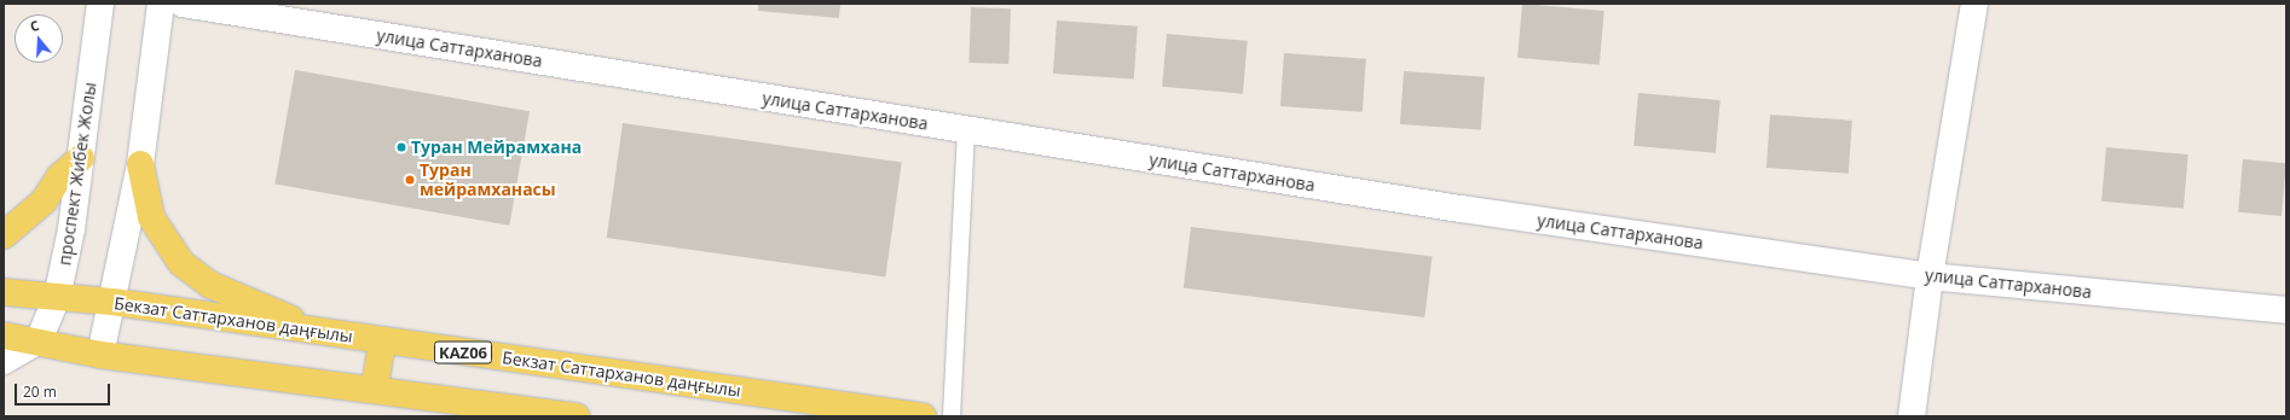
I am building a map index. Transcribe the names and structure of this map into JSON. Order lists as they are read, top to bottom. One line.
{"streets":{"main road":["Бекзат Саттарханов даңғылы","KАZ06"],"street":["улица Саттарханова","проспект Жибек Жолы"]},"crossings":[["проспект Жибек Жолы","Бекзат Саттарханов даңғылы"]],"places":["Туран Мейрамхана","Туран мейрамханасы"],"scale_bar":"20 m","north":"top"}
